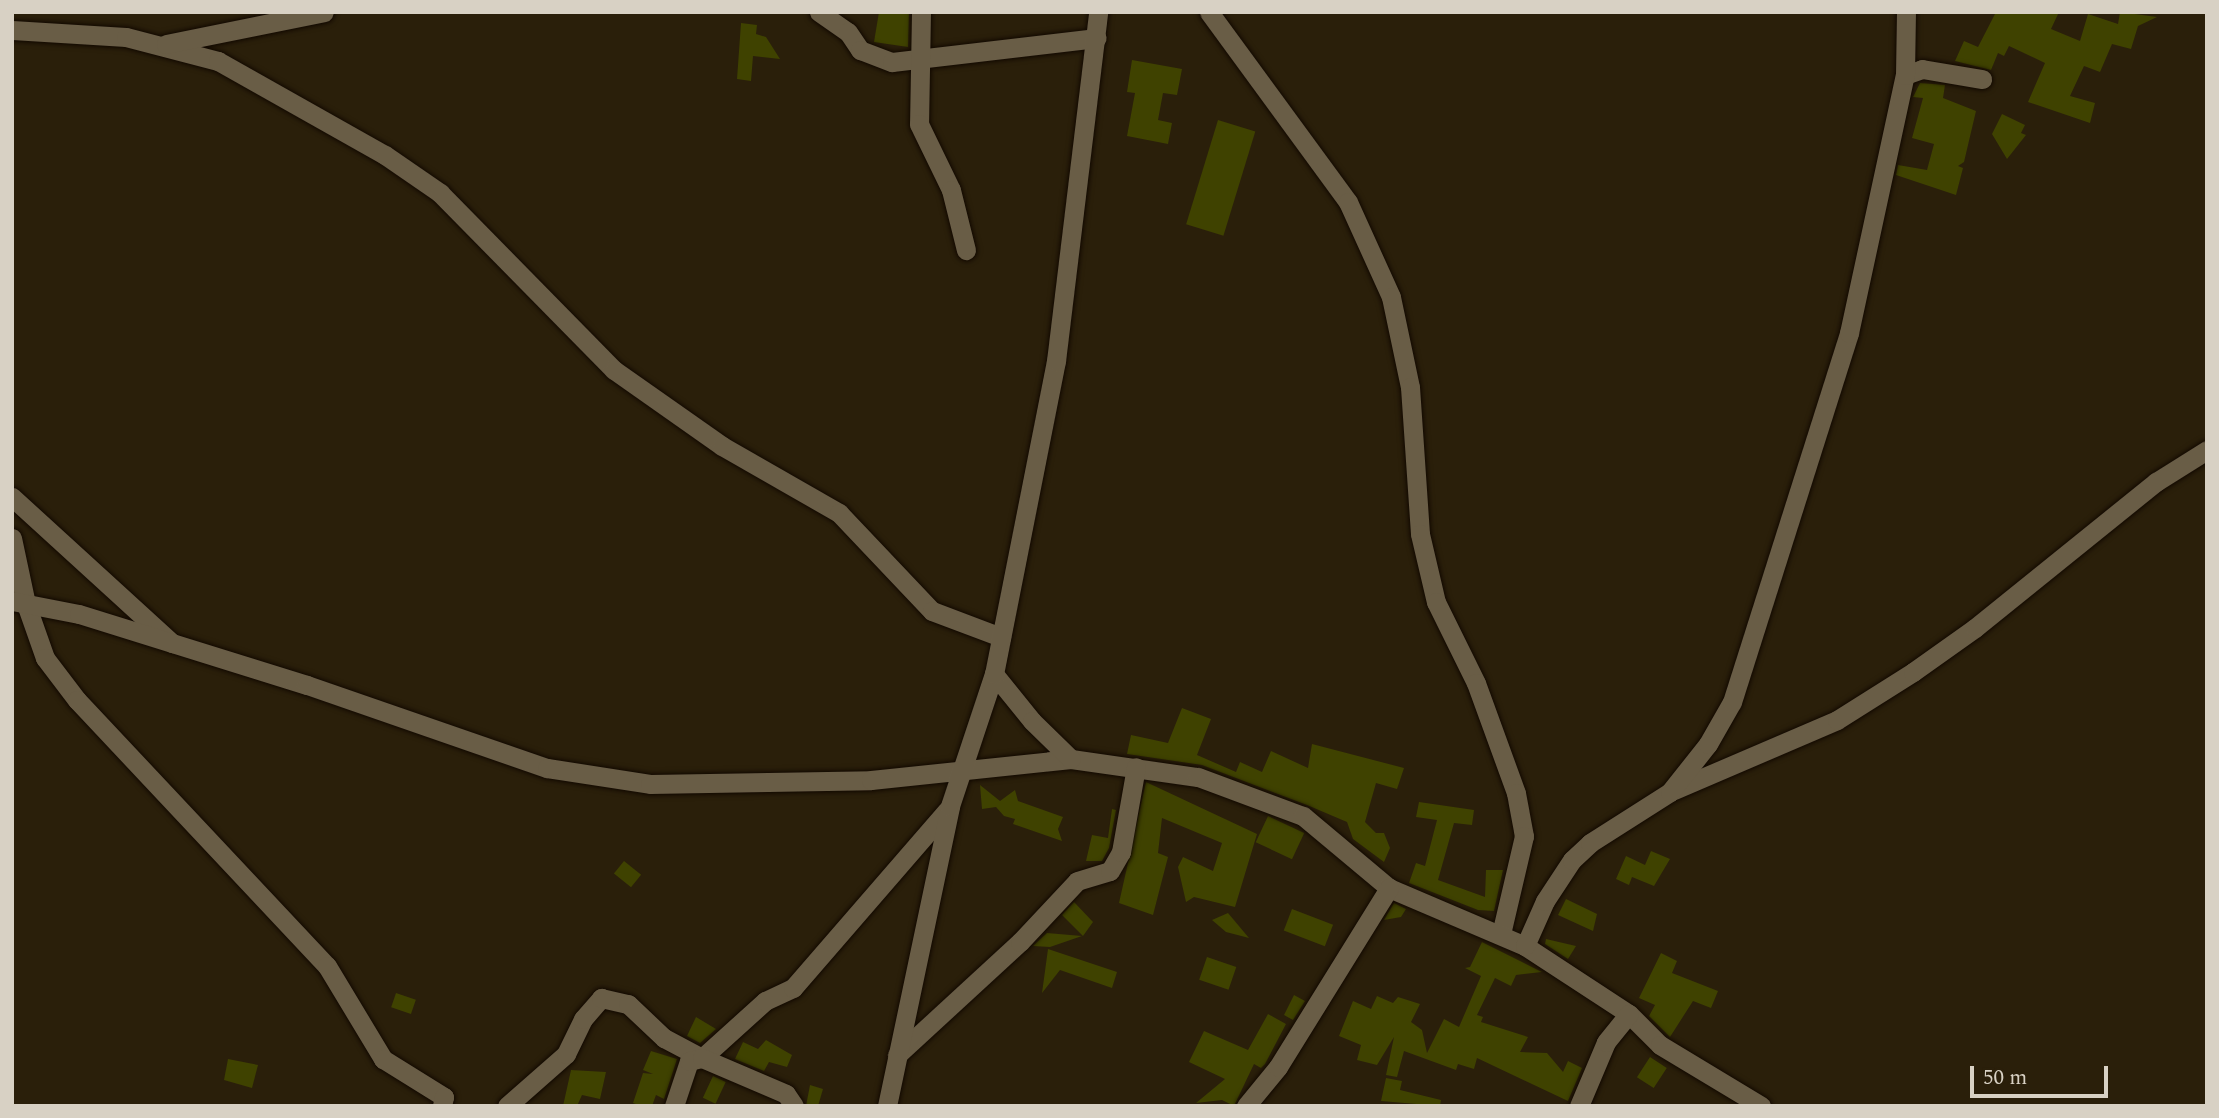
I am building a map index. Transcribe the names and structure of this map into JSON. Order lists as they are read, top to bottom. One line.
{"scale_bar":"50 m"}
